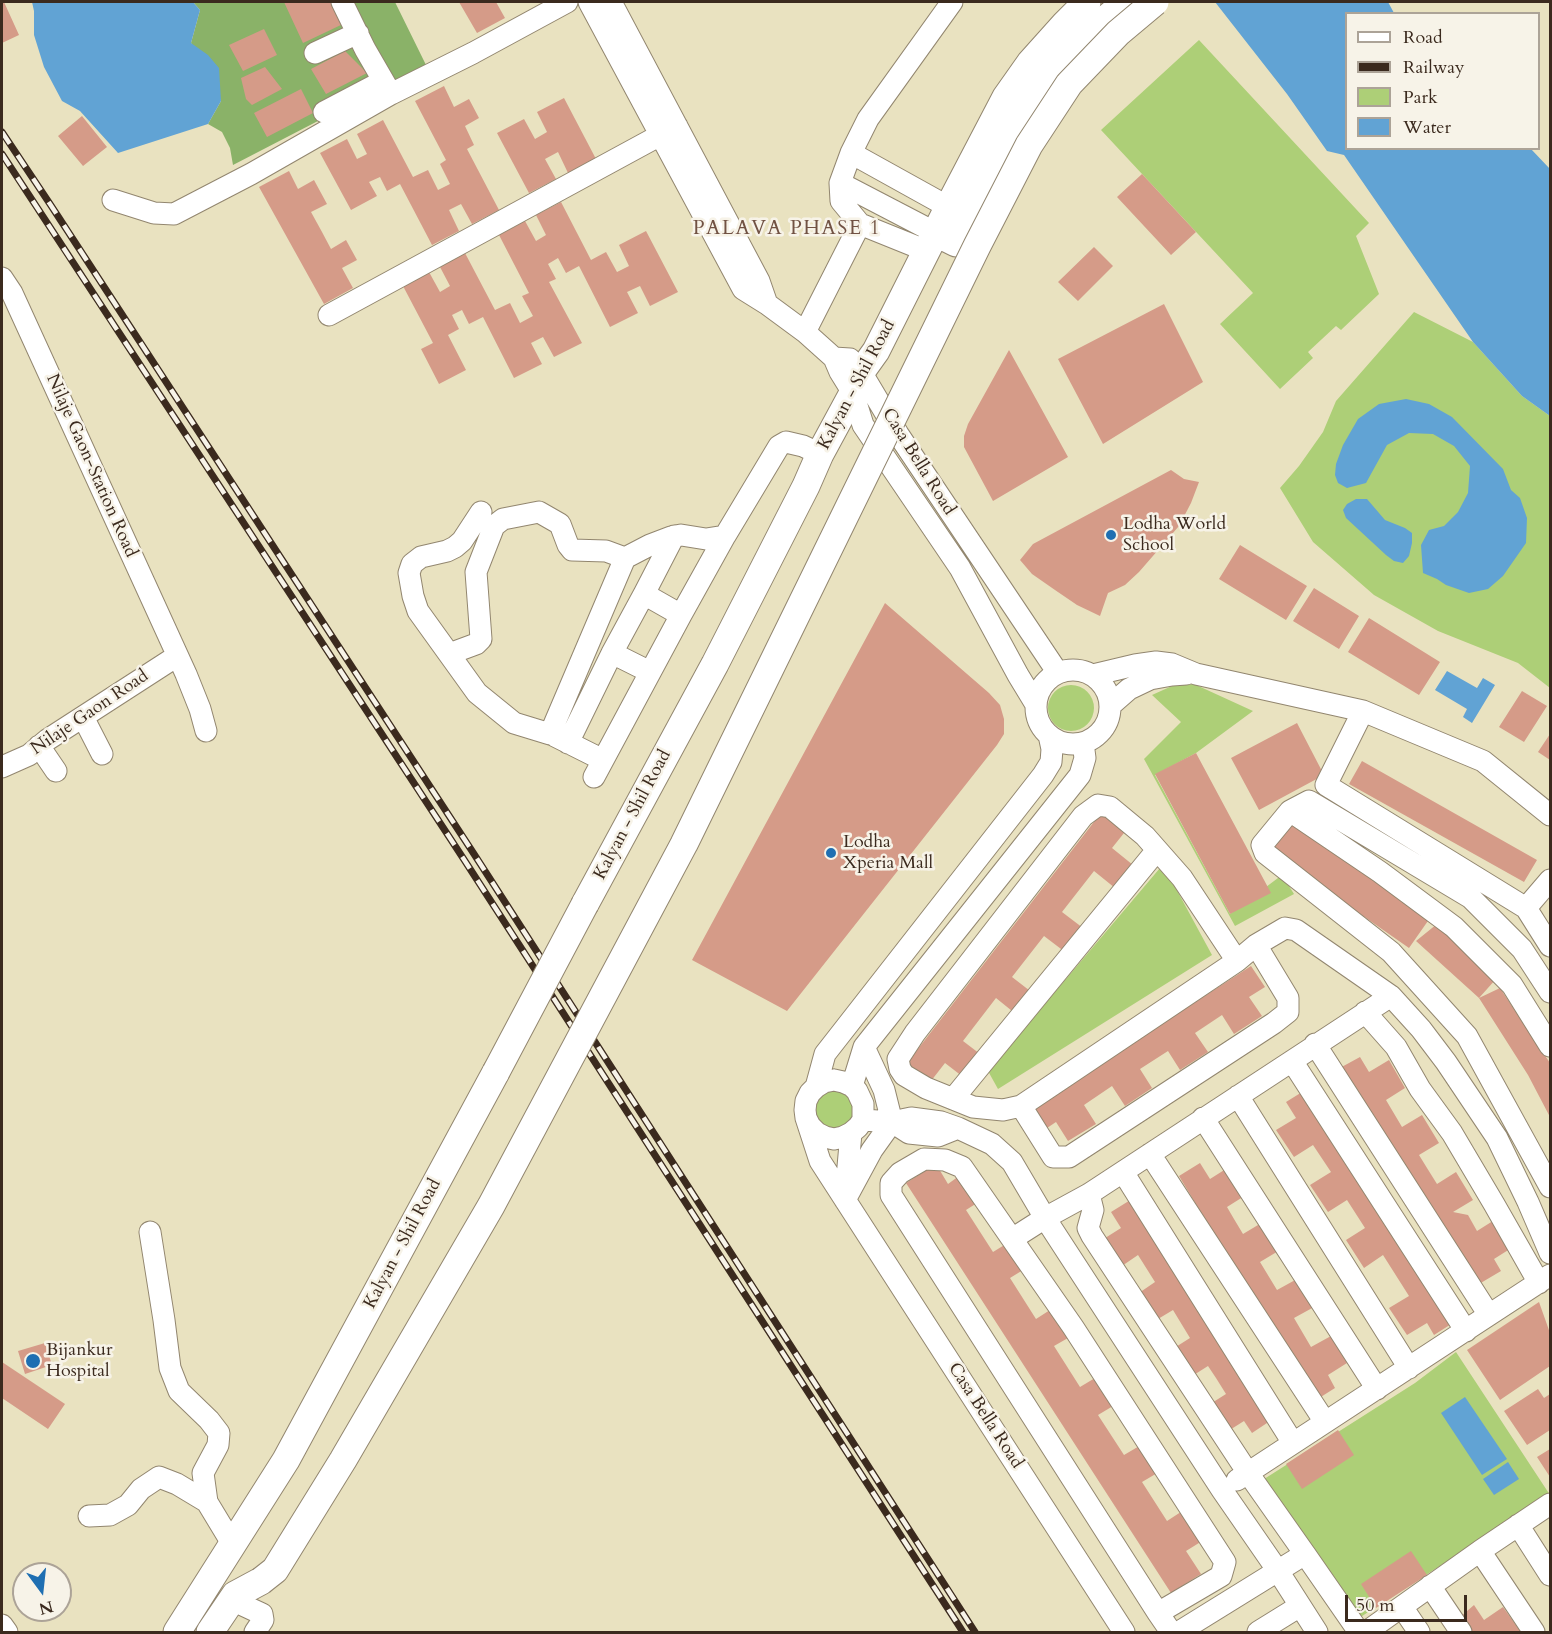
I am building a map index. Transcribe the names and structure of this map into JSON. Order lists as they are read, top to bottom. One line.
{"streets":{"main road":["Kalyan - Shil Road"],"street":["Casa Bella Road","Nilaje Gaon-Station Road","Nilaje Gaon Road"]},"crossings":[["Kalyan - Shil Road","Casa Bella Road"],["Nilaje Gaon-Station Road","Nilaje Gaon Road"]],"districts":["PALAVA PHASE 1"],"places":["Lodha World School","Lodha Xperia Mall","Bijankur Hospital"],"legend":["Road","Railway","Park","Water"],"scale_bar":"50 m","north":"bottom"}
